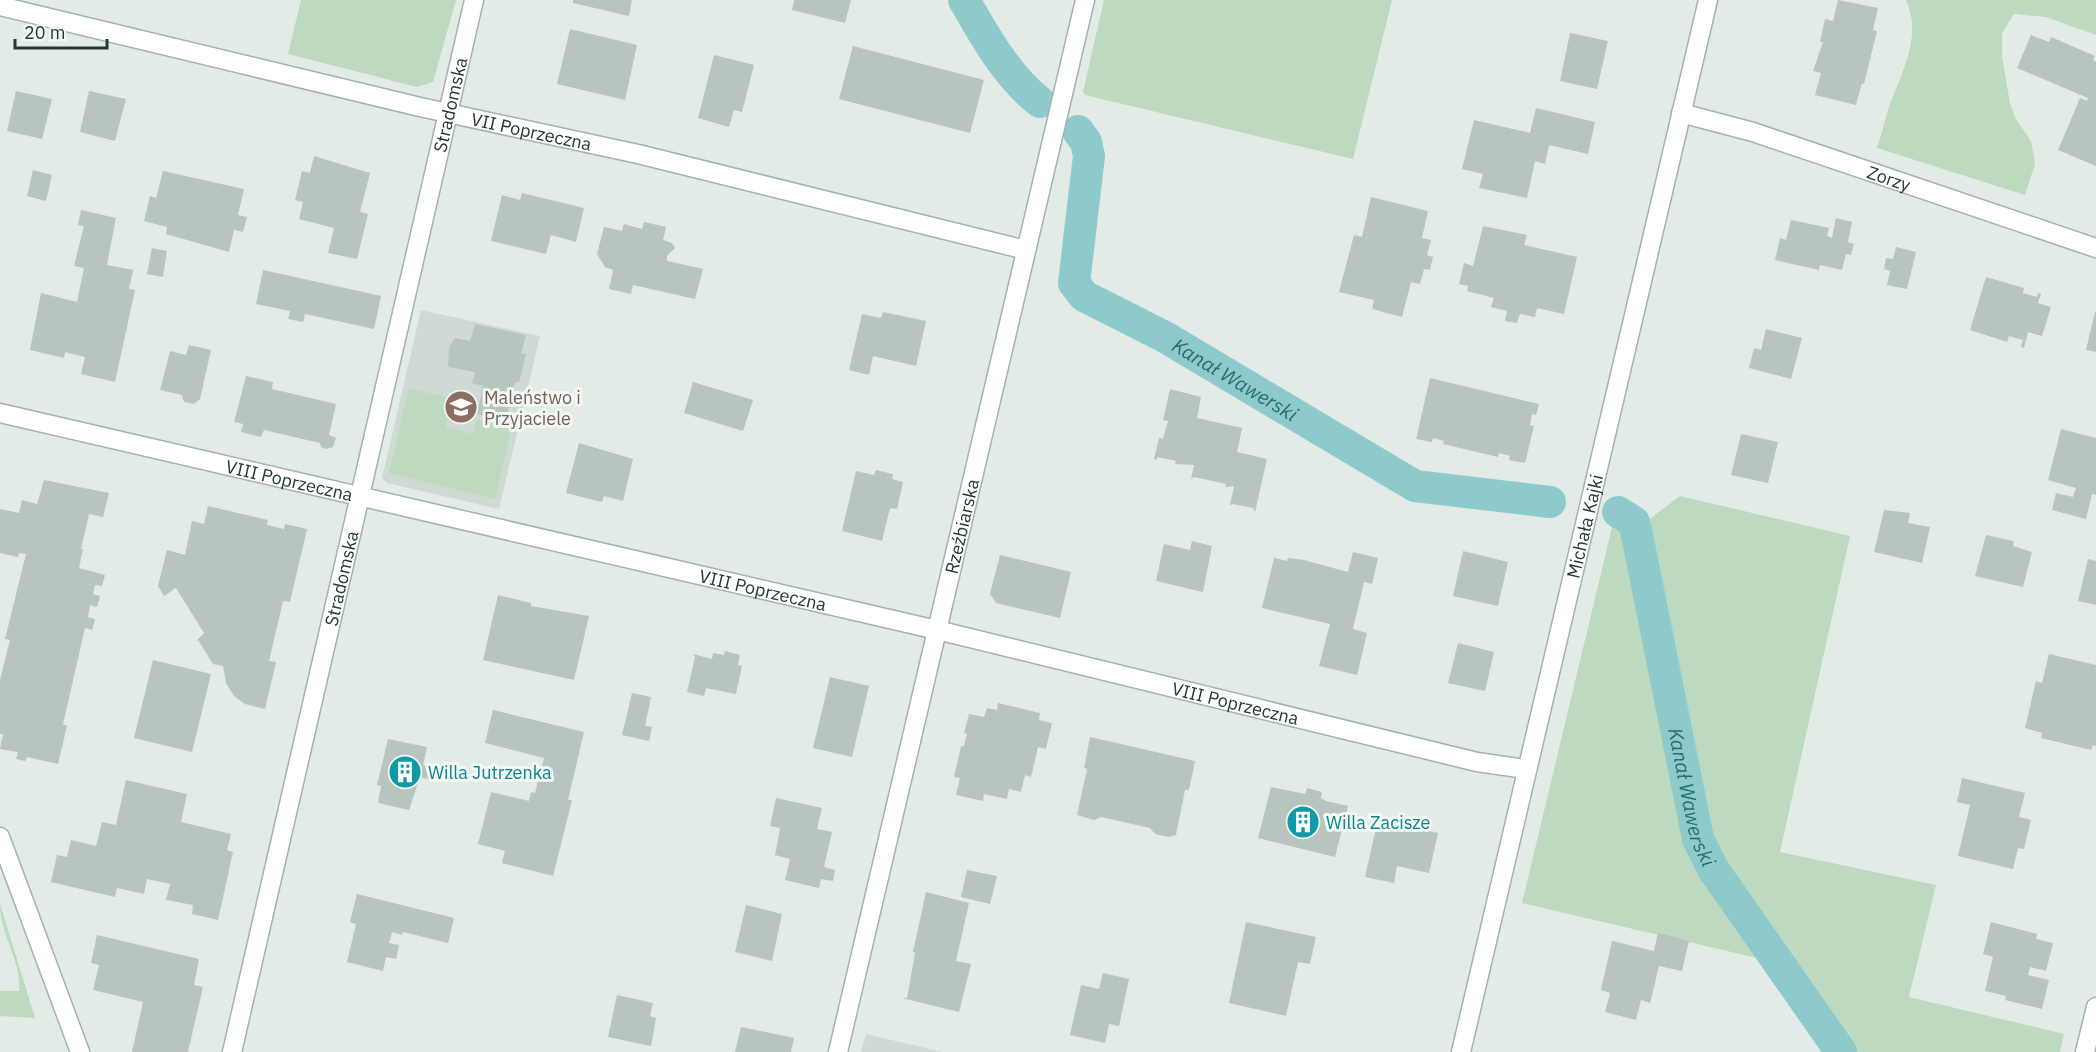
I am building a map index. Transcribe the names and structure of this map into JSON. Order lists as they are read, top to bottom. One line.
{"streets":{"street":["Stradomska","VII Poprzeczna","Zorzy","VIII Poprzeczna","Rzeźbiarska","Michała Kajki"]},"crossings":[["Stradomska","VII Poprzeczna"],["Stradomska","VIII Poprzeczna"],["VII Poprzeczna","Rzeźbiarska"],["Zorzy","Michała Kajki"],["VIII Poprzeczna","Rzeźbiarska"],["VIII Poprzeczna","Michała Kajki"]],"water":["Kanał Wawerski"],"places":{"school or university":["Maleństwo i Przyjaciele"],"building":["Willa Jutrzenka","Willa Zacisze"]},"scale_bar":"20 m"}
